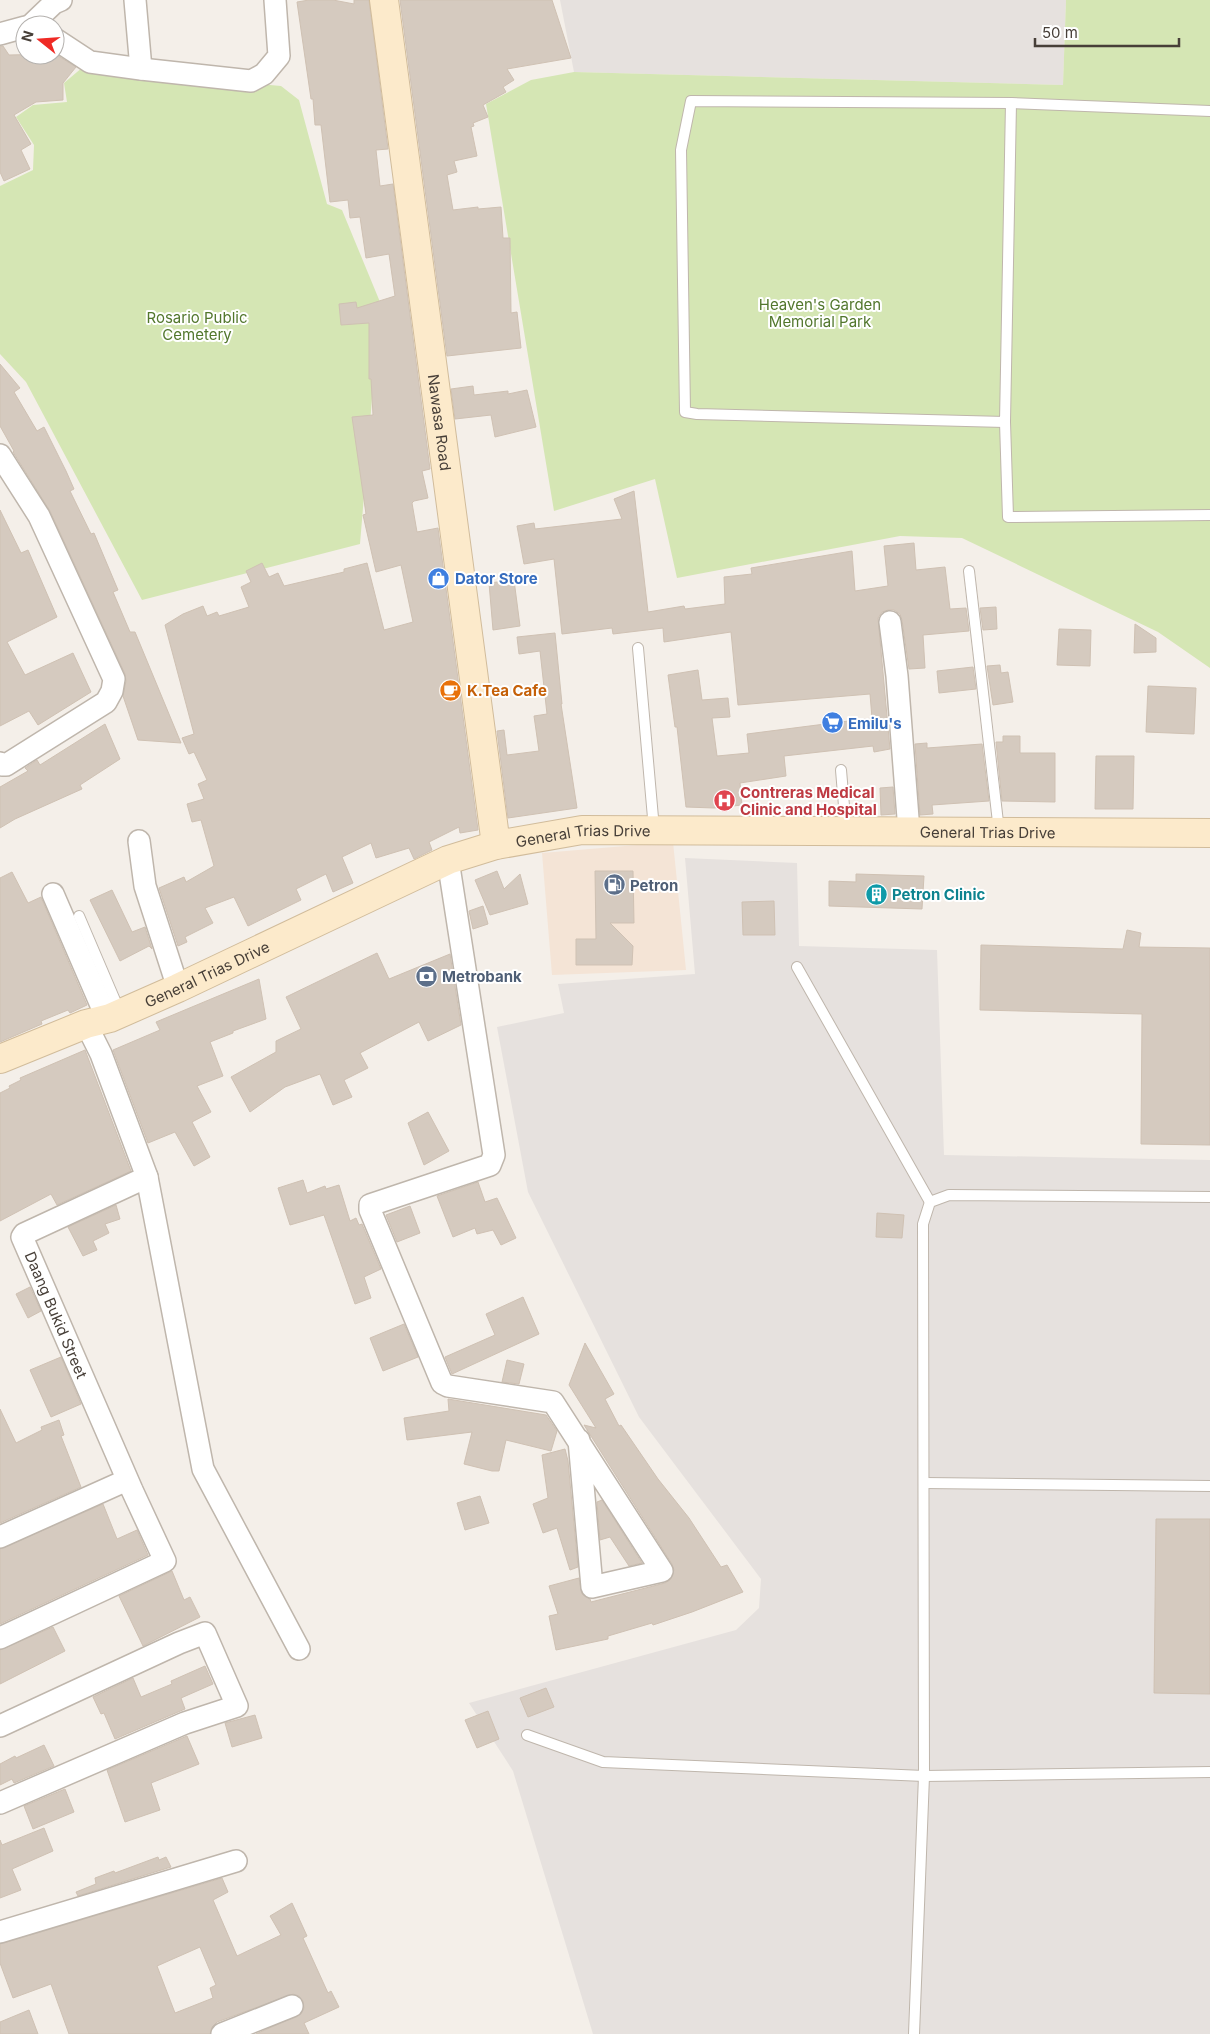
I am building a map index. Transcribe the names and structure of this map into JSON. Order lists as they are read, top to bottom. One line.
{"streets":{"main road":["Nawasa Road","General Trias Drive"],"street":["Daang Bukid Street"]},"crossings":[["Nawasa Road","General Trias Drive"]],"parks":["Heaven's Garden Memorial Park","Rosario Public Cemetery"],"places":{"shop":["Dator Store"],"cafe":["K.Tea Cafe"],"supermarket":["Emilu's"],"hospital":["Contreras Medical Clinic and Hospital"],"fuel station":["Petron"],"building":["Petron Clinic"],"bank":["Metrobank"]},"scale_bar":"50 m","north":"left"}
